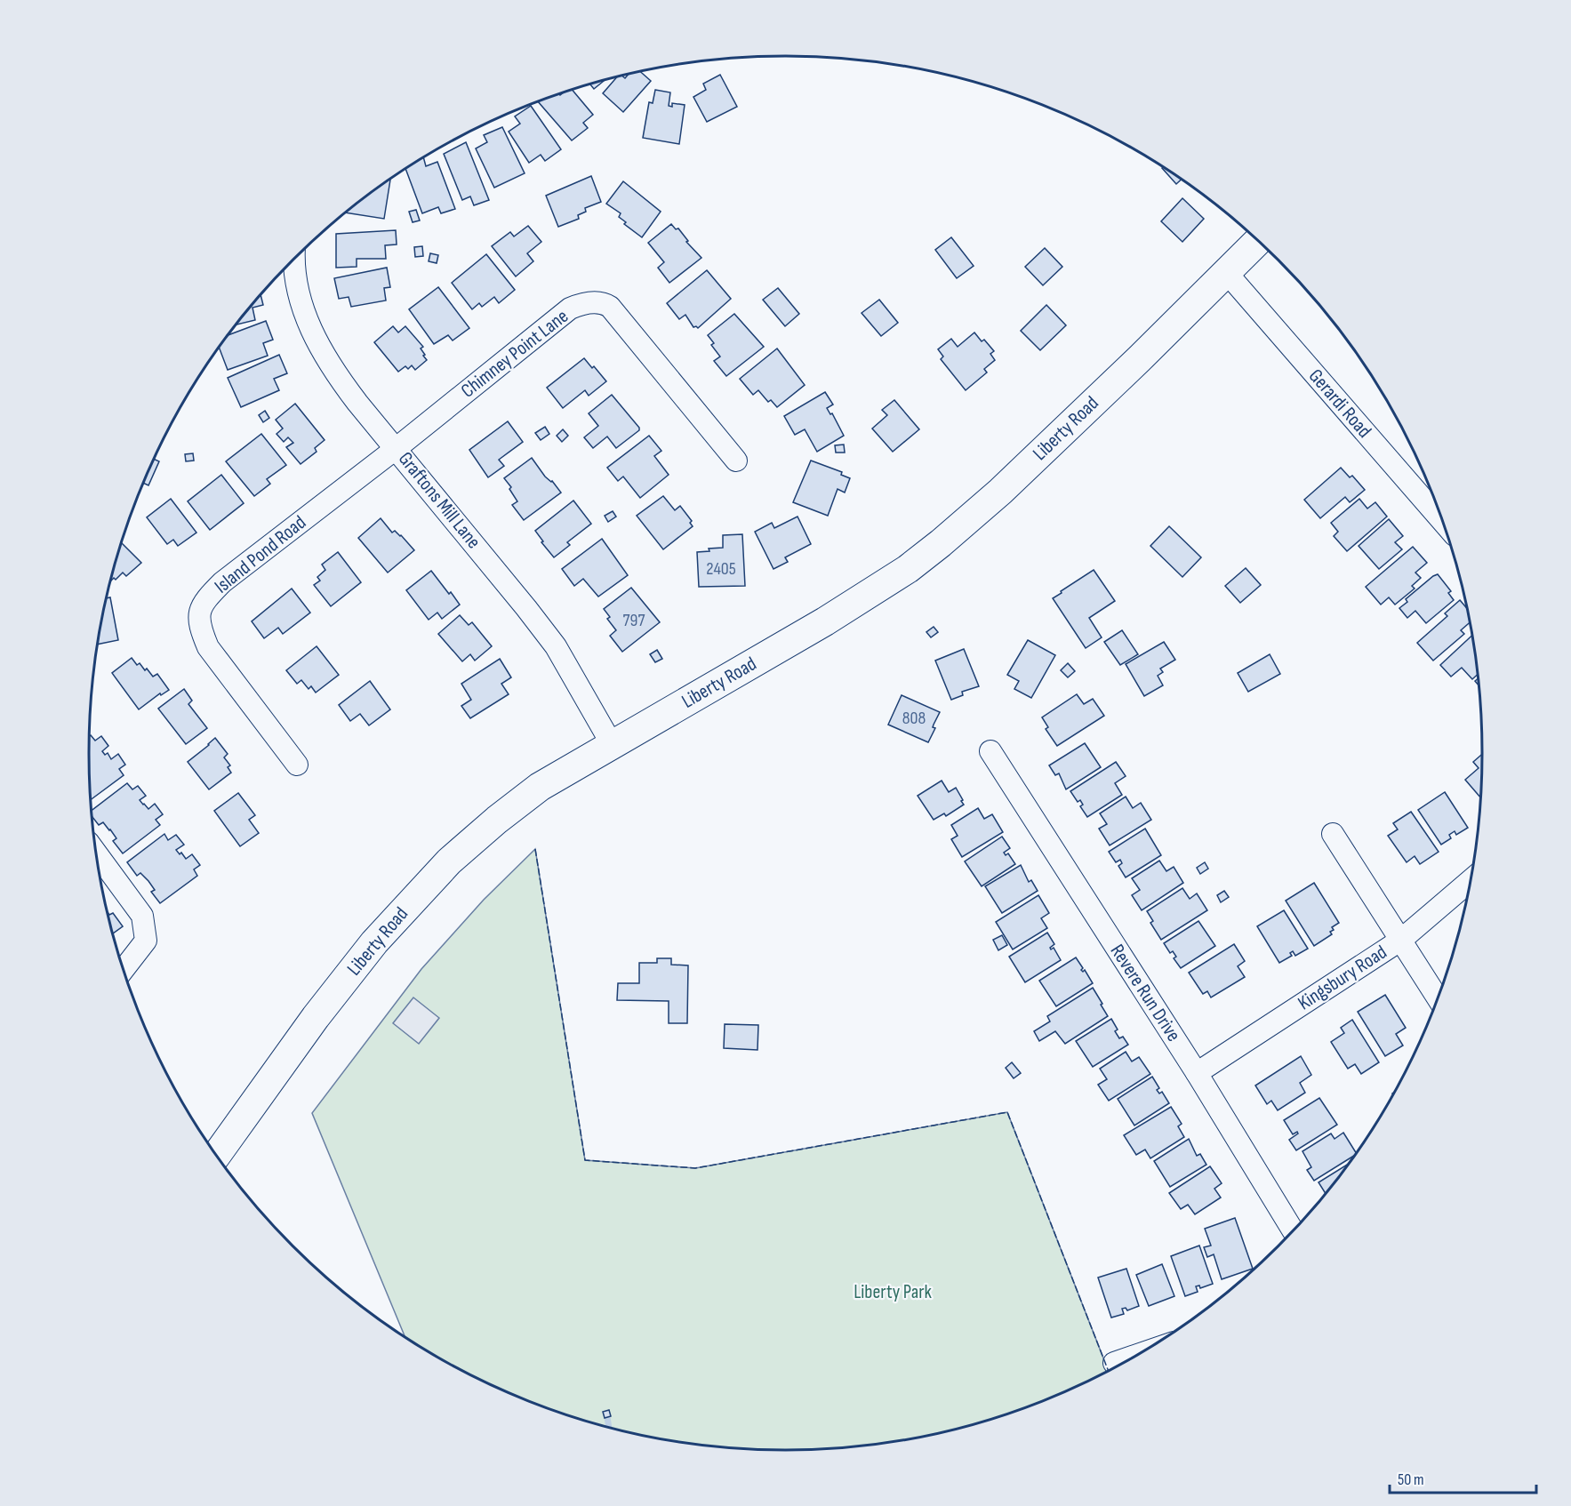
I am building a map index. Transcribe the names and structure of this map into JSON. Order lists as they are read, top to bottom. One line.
{"streets":{"main road":["Liberty Road"],"street":["Chimney Point Lane","Gerardi Road","Graftons Mill Lane","Island Pond Road","Kingsbury Road","Revere Run Drive"]},"crossings":[["Chimney Point Lane","Graftons Mill Lane"],["Chimney Point Lane","Island Pond Road"],["Gerardi Road","Liberty Road"],["Liberty Road","Graftons Mill Lane"],["Graftons Mill Lane","Island Pond Road"],["Kingsbury Road","Revere Run Drive"]],"parks":["Liberty Park"],"house_numbers":["2405","797","808"],"scale_bar":"50 m"}
